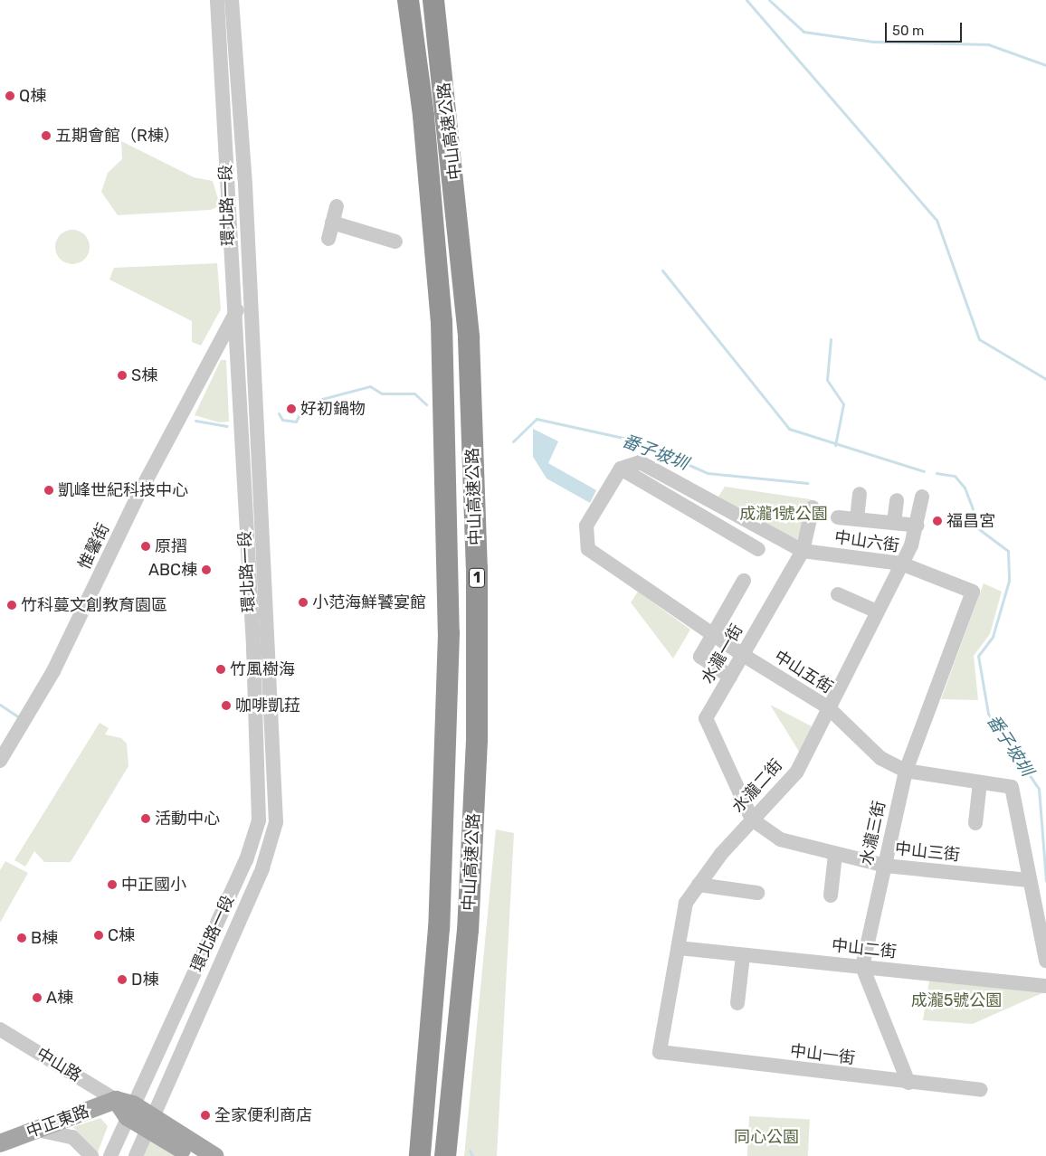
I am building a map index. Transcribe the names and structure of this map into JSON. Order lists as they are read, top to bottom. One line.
{"streets":{"highway":["中山高速公路","1"],"main road":["中山路","中正東路"],"street":["環北路一段","中山六街","惟馨街","水瀧一街","中山五街","水瀧二街","水瀧三街","中山三街","中山二街","中山一街"]},"crossings":[["環北路一段","惟馨街"],["環北路一段","中山路"],["環北路一段","中正東路"],["中山六街","水瀧一街"],["中山六街","中山五街"],["中山六街","水瀧二街"],["中山六街","水瀧三街"],["水瀧一街","中山五街"],["水瀧一街","水瀧二街"],["水瀧一街","中山三街"],["中山五街","水瀧二街"],["中山五街","水瀧三街"],["中山五街","中山三街"],["水瀧二街","中山三街"],["水瀧二街","中山二街"],["水瀧二街","中山一街"],["水瀧三街","中山三街"],["水瀧三街","中山二街"],["中山路","中正東路"]],"water":["番子坡圳"],"parks":["成瀧1號公園","成瀧5號公園","同心公園"],"places":["Q棟","五期會館（R棟）","S棟","好初鍋物","凱峰世紀科技中心","福昌宮","原摺","ABC棟","小范海鮮饕宴館","竹科蔓文創教育園區","竹風樹海","咖啡凱菈","活動中心","中正國小","C棟","B棟","D棟","A棟","全家便利商店"],"scale_bar":"50 m"}
